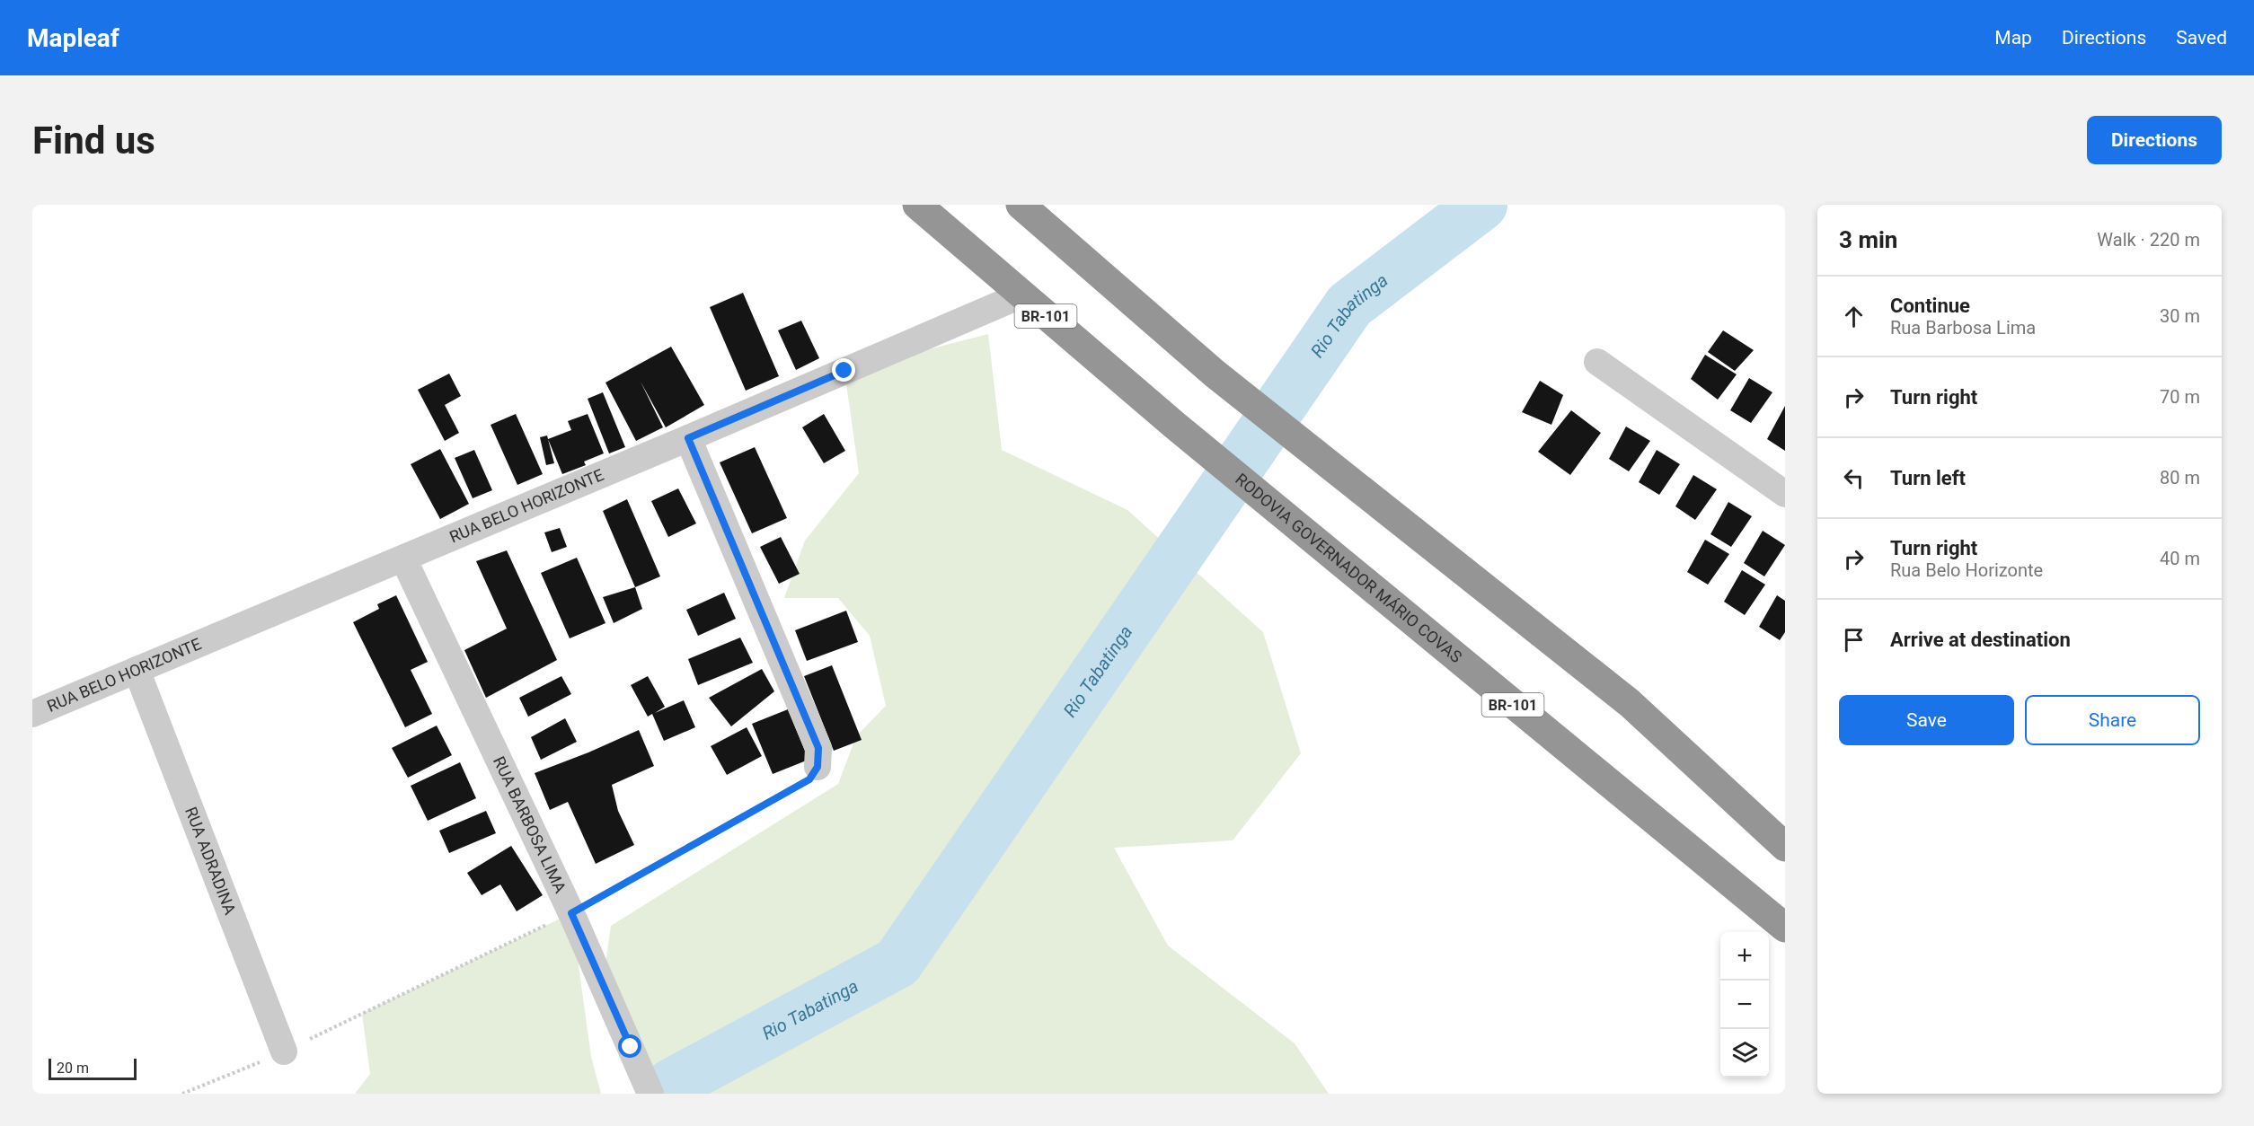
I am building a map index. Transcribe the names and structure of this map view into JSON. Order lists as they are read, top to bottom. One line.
{"streets":{"highway":["BR-101","RODOVIA GOVERNADOR MÁRIO COVAS"],"street":["RUA BELO HORIZONTE","RUA BARBOSA LIMA","RUA ADRADINA"]},"crossings":[["RUA BELO HORIZONTE","RODOVIA GOVERNADOR MÁRIO COVAS"],["RUA BELO HORIZONTE","RUA BARBOSA LIMA"],["RUA BELO HORIZONTE","RUA ADRADINA"]],"water":["Rio Tabatinga"],"scale_bar":"20 m","page":{"header":"Mapleaf","nav":["Map","Directions","Saved"],"buttons":["Directions",["Save","Share"]],"title":"Find us","heading":["3 min","Walk · 220 m"],"list":[["Continue","Rua Barbosa Lima","30 m"],["Turn right","70 m"],["Turn left","80 m"],["Turn right","Rua Belo Horizonte","40 m"],"Arrive at destination"],"map_buttons":["+","−"],"scale":"20 m"}}
